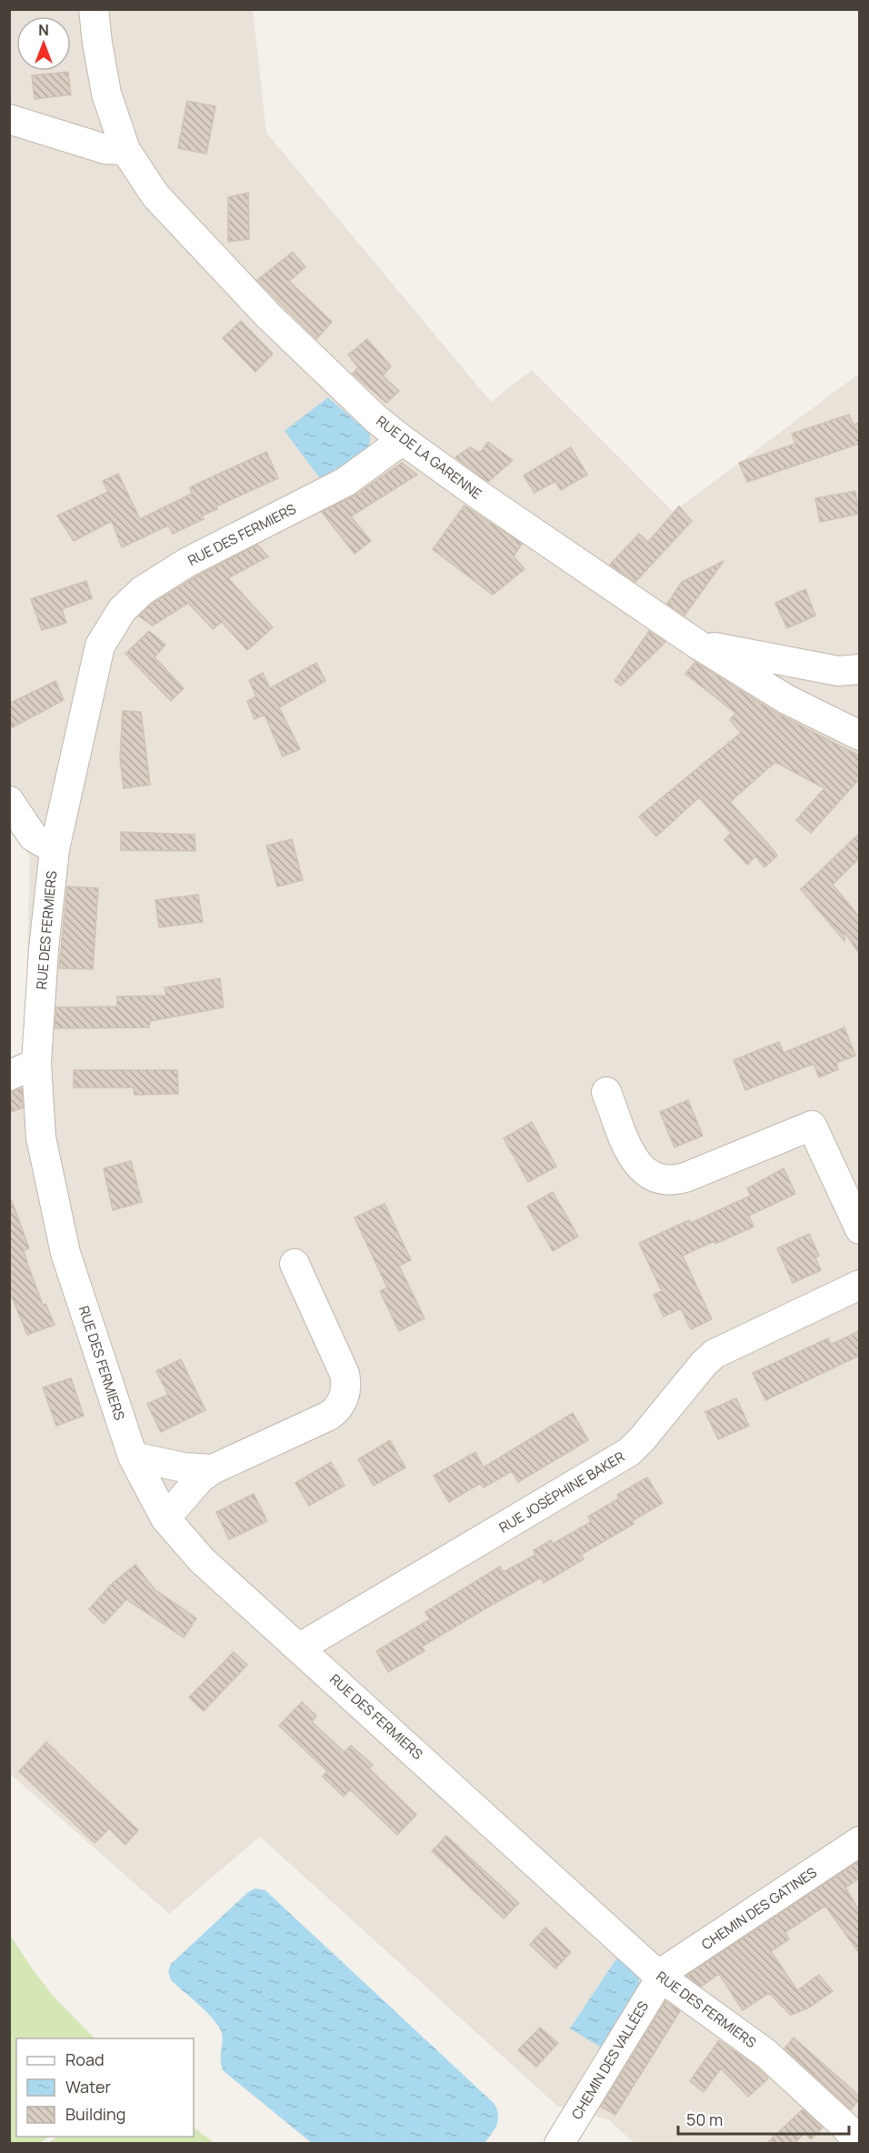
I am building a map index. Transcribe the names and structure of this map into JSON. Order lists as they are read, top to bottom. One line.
{"streets":{"street":["RUE DE LA GARENNE","RUE DES FERMIERS","RUE JOSÉPHINE BAKER","CHEMIN DES GATINES","CHEMIN DES VALLÉES"]},"crossings":[["RUE DE LA GARENNE","RUE DES FERMIERS"],["RUE DES FERMIERS","RUE JOSÉPHINE BAKER"],["RUE DES FERMIERS","CHEMIN DES GATINES"],["RUE DES FERMIERS","CHEMIN DES VALLÉES"],["CHEMIN DES GATINES","CHEMIN DES VALLÉES"]],"legend":["Road","Water","Building"],"scale_bar":"50 m","north":"top"}
